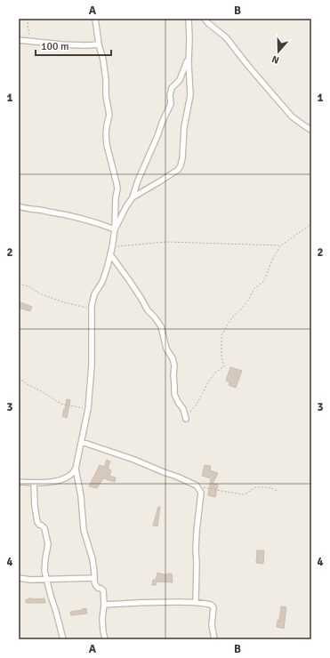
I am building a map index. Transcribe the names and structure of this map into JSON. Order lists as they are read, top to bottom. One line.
{"scale_bar":"100 m","north":"bottom","grid":{"columns":["A","B"],"rows":["1","2","3","4"]}}
